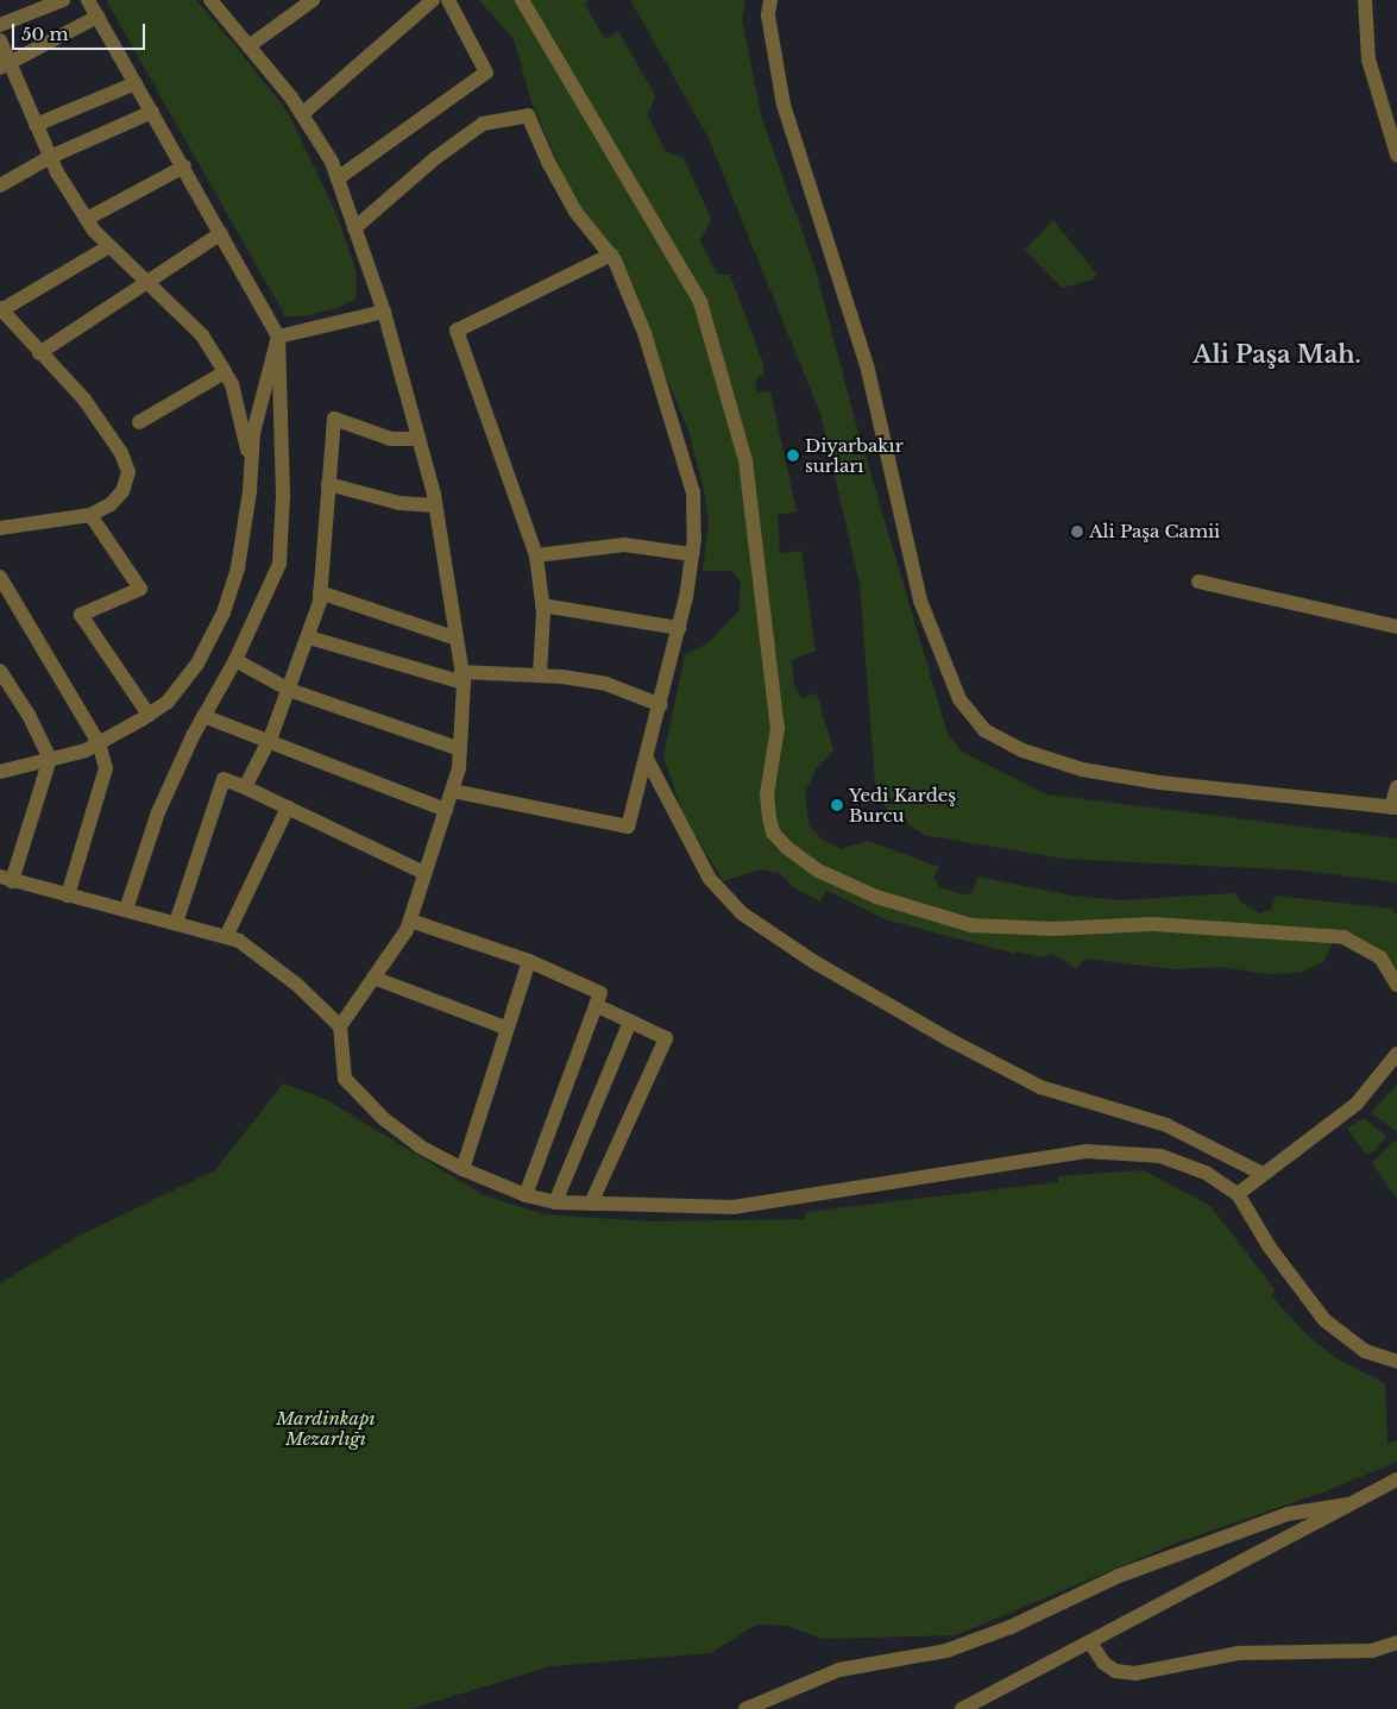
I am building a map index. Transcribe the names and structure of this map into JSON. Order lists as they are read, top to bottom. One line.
{"districts":["Ali Paşa Mah."],"parks":["Mardinkapı Mezarlığı"],"places":["Diyarbakır surları","Ali Paşa Camii","Yedi Kardeş Burcu"],"scale_bar":"50 m"}
